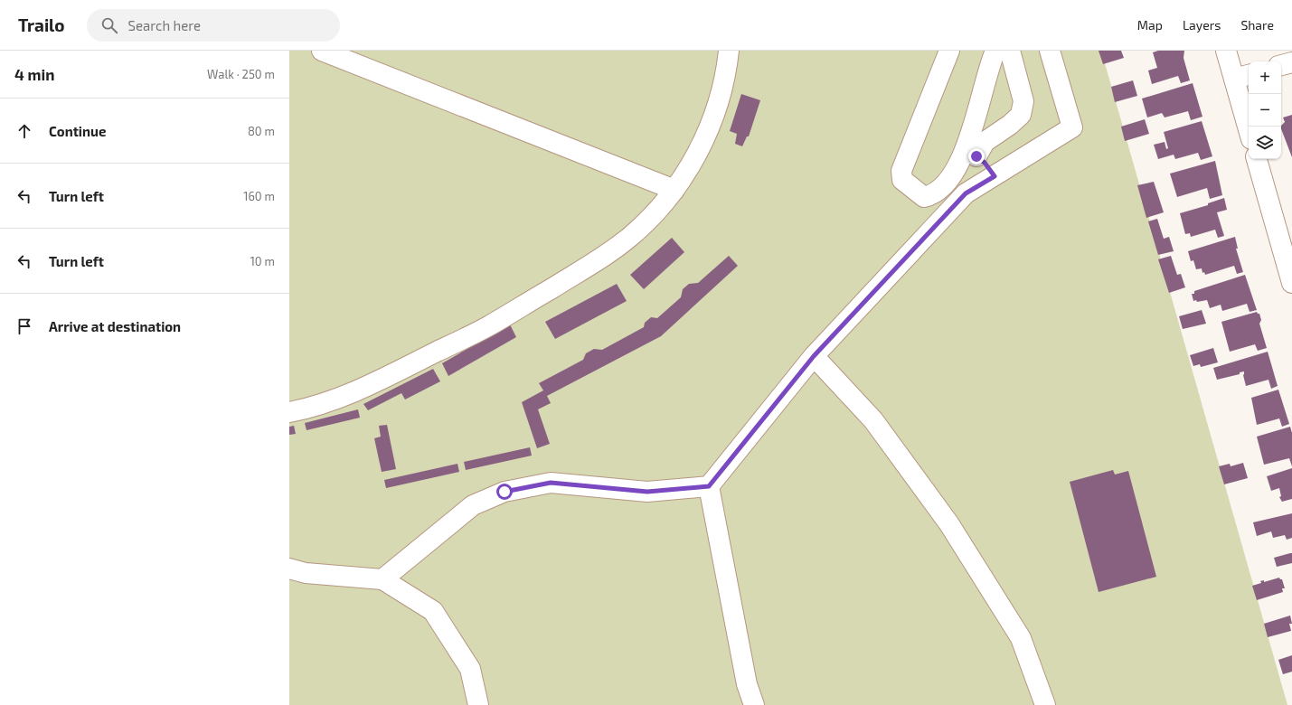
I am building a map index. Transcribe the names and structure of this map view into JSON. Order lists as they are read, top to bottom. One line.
{"page":{"header":"Trailo","search":"Search here","nav":["Map","Layers","Share"],"heading":["4 min","Walk · 250 m"],"map_buttons":["+","−"],"list":[["Continue","80 m"],["Turn left","160 m"],["Turn left","10 m"],"Arrive at destination"]}}
